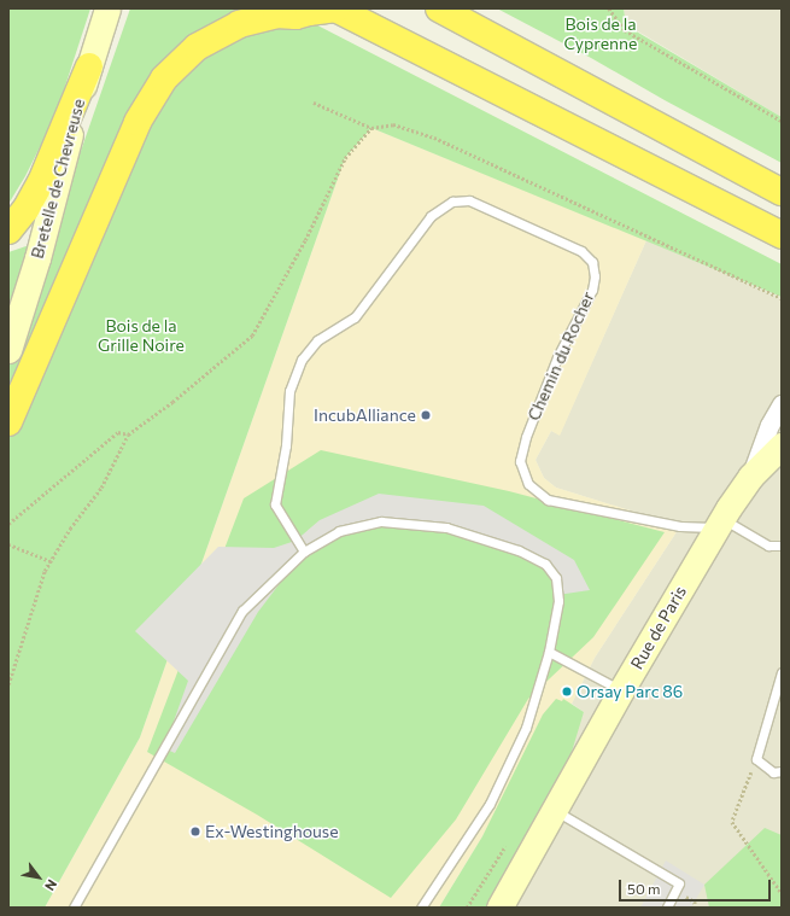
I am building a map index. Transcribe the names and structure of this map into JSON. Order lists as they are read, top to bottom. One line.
{"streets":{"main road":["Bretelle de Chevreuse","Rue de Paris"],"lane":["Chemin du Rocher"]},"crossings":[["Chemin du Rocher","Rue de Paris"]],"parks":["Bois de la Cyprenne","Bois de la Grille Noire"],"places":["IncubAlliance","Orsay Parc 86","Ex-Westinghouse"],"scale_bar":"50 m","north":"bottom right"}
